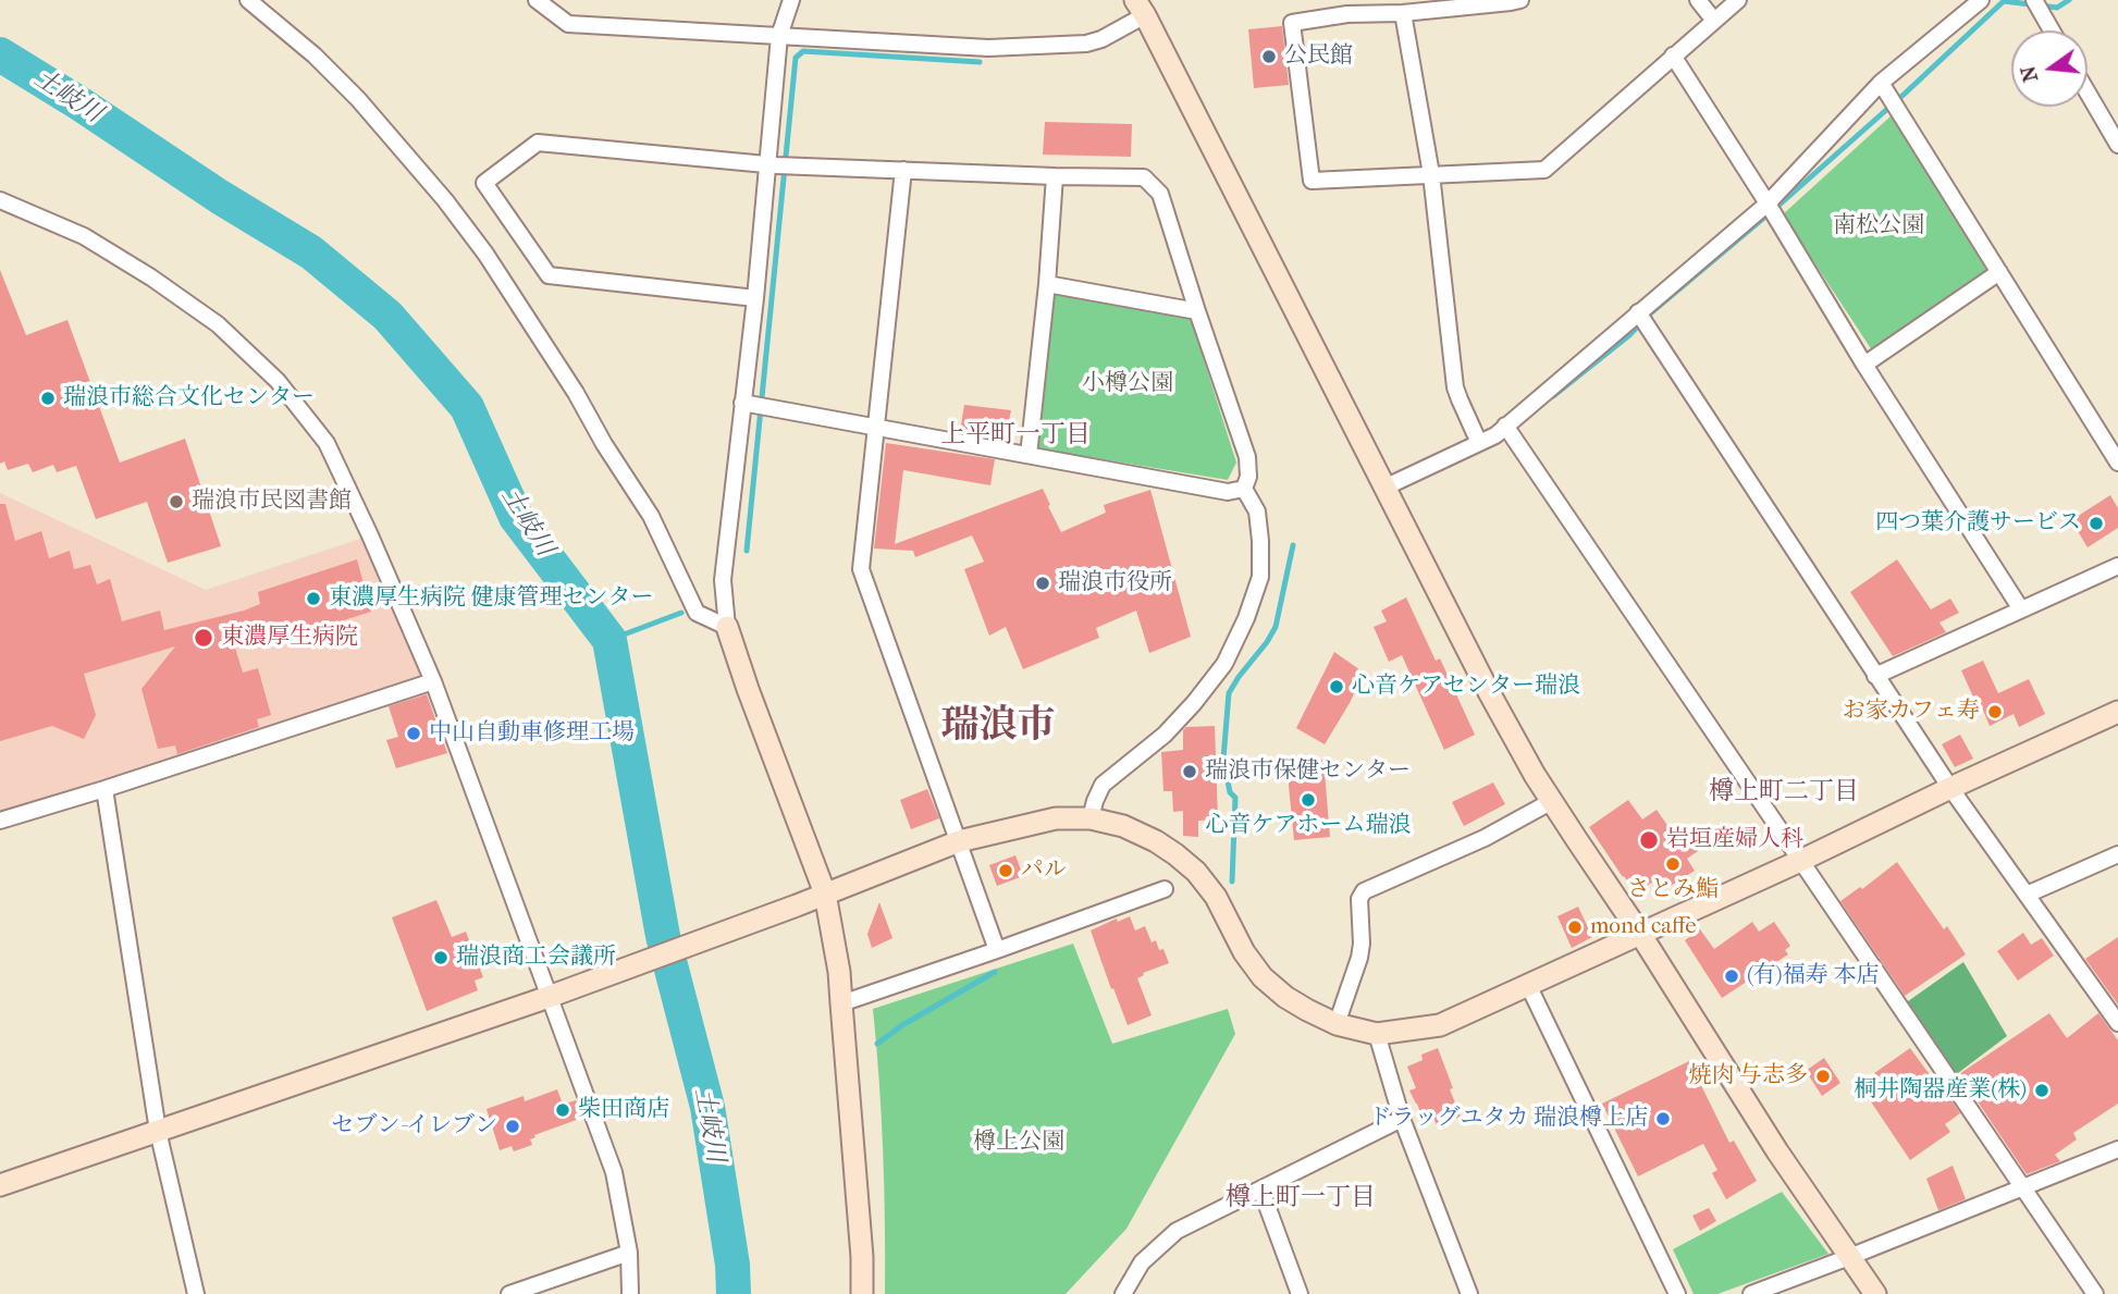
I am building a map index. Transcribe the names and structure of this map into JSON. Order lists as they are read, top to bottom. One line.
{"districts":["上平町一丁目","瑞浪市","樽上町二丁目","樽上町一丁目"],"water":["土岐川"],"parks":["南松公園","小樽公園","樽上公園"],"places":["公民館","瑞浪市総合文化センター","瑞浪市民図書館","四つ葉介護サービス","瑞浪市役所","東濃厚生病院 健康管理センター","東濃厚生病院","心音ケアセンター瑞浪","お家カフェ寿","中山自動車修理工場","瑞浪市保健センター","心音ケアホーム瑞浪","岩垣産婦人科","さとみ鮨","パル","mond caffe","瑞浪商工会議所","(有)福寿 本店","焼肉 与志多","桐井陶器産業(株)","柴田商店","ドラッグユタカ 瑞浪樽上店","セブン-イレブン"],"north":"left"}
